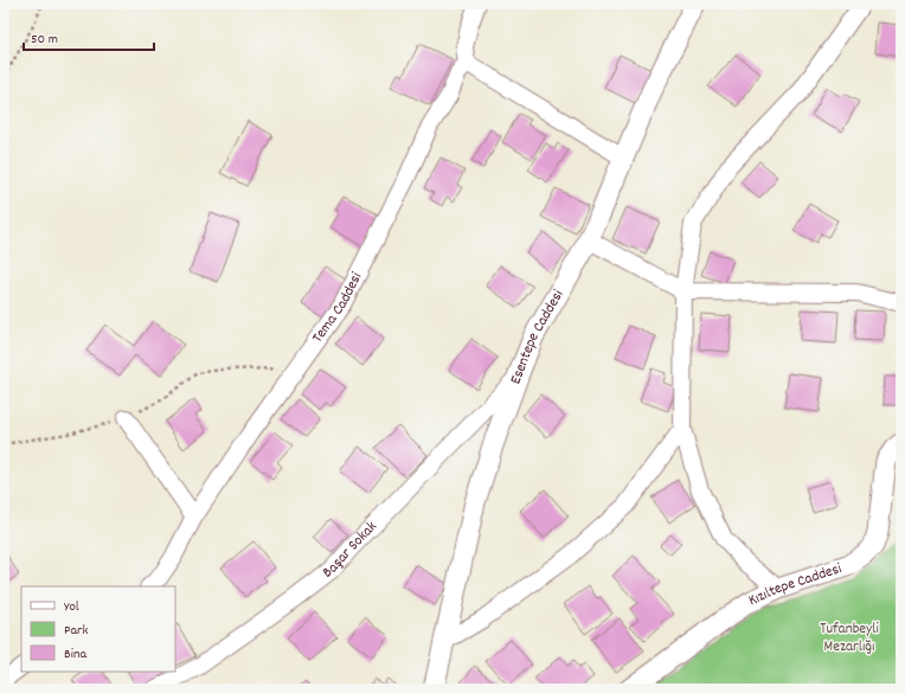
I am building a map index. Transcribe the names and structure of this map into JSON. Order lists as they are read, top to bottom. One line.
{"streets":{"street":["Tema Caddesi","Esentepe Caddesi","Başar Sokak","Kızıltepe Caddesi"]},"crossings":[["Esentepe Caddesi","Başar Sokak"]],"parks":["Tufanbeyli Mezarlığı"],"legend":["Yol","Park","Bina"],"scale_bar":"50 m"}
